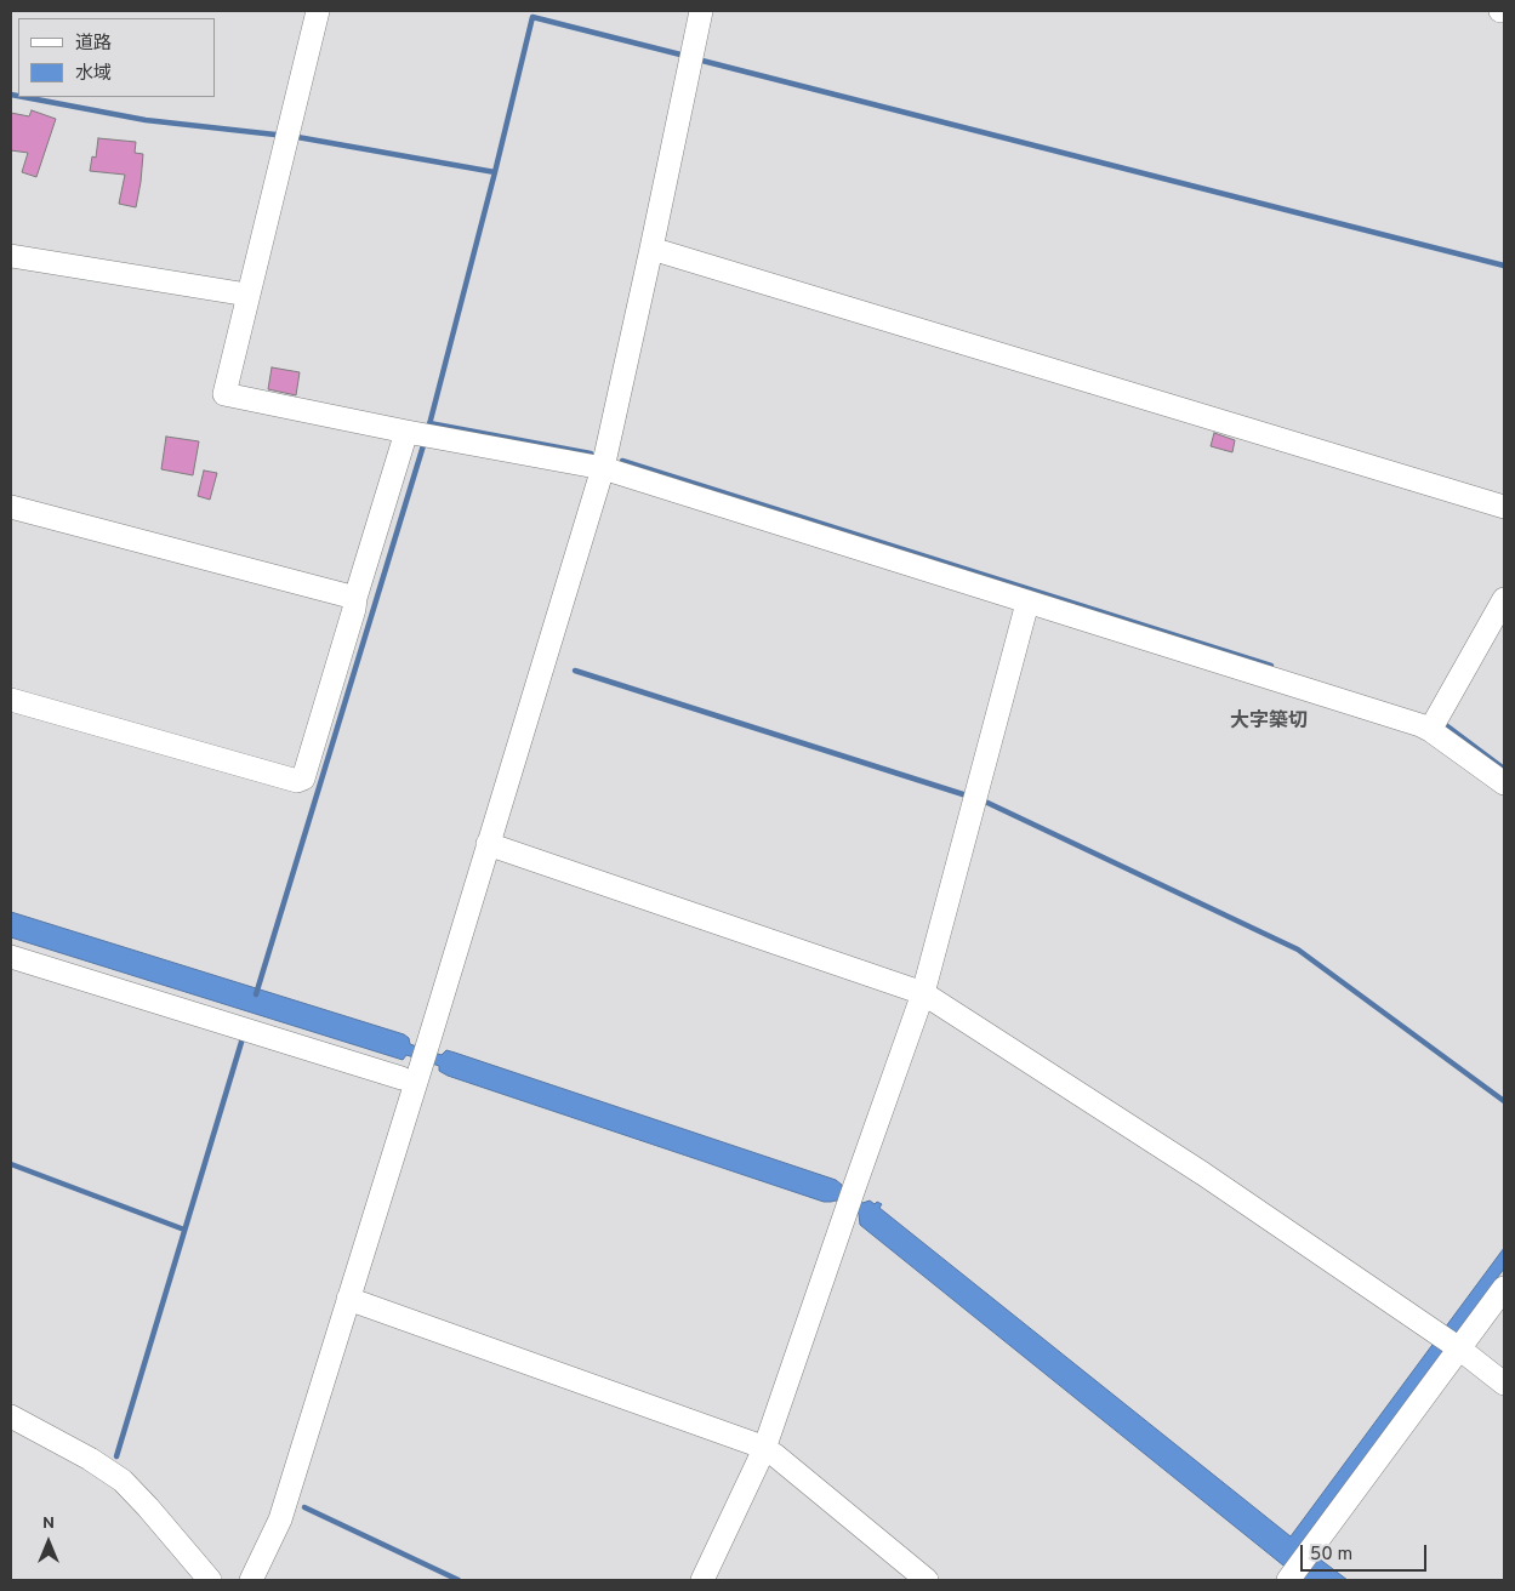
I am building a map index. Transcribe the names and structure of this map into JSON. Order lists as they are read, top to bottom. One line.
{"districts":["大字築切"],"legend":["道路","水域"],"scale_bar":"50 m","north":"top"}
